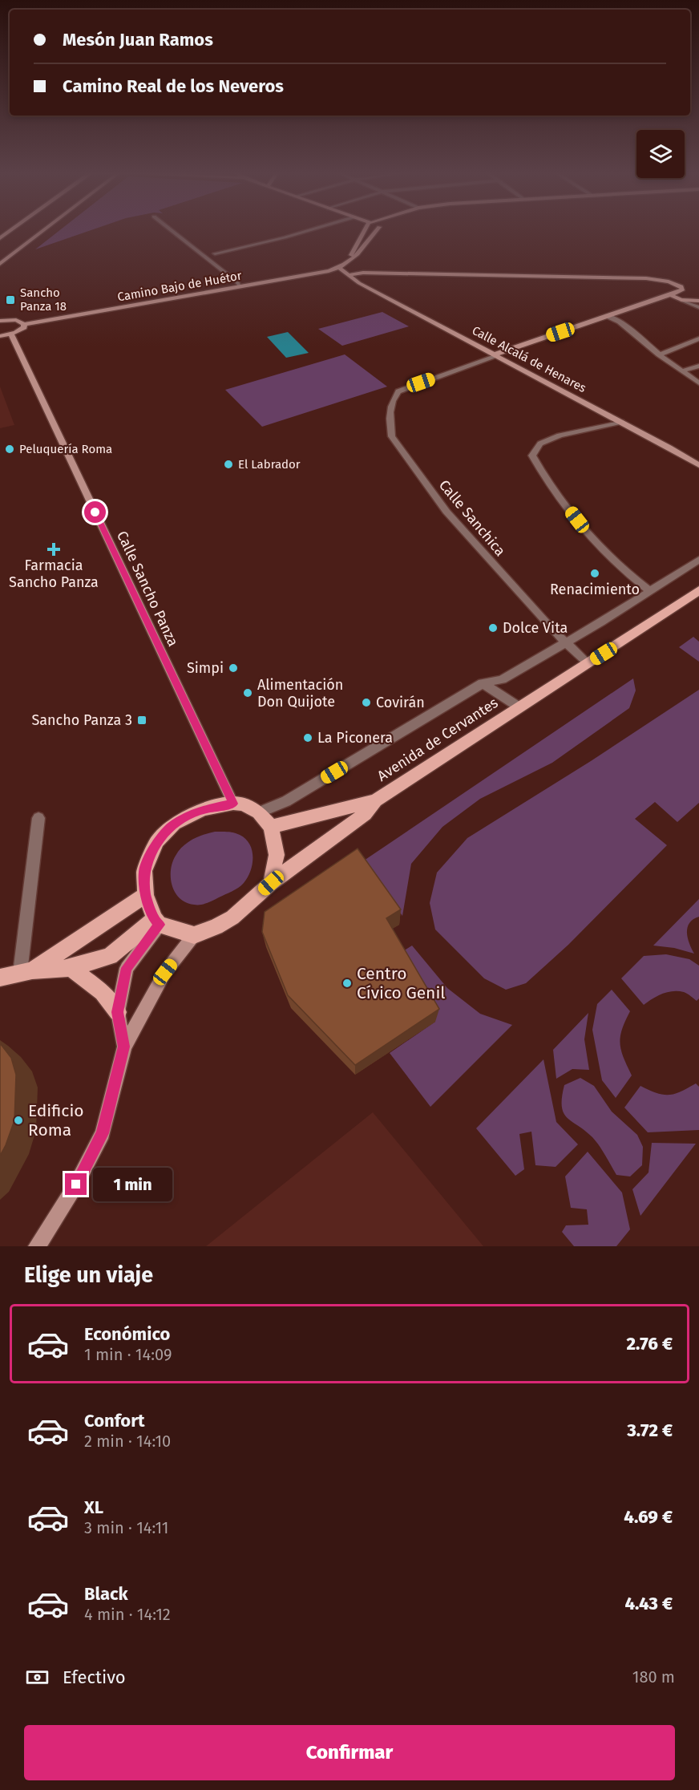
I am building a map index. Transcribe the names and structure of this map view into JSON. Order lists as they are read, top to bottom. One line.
{"streets":{"main road":["Avenida de Cervantes"],"street":["Camino Bajo de Huétor","Calle Alcalá de Henares","Calle Sanchica","Calle Sancho Panza"]},"crossings":[["Camino Bajo de Huétor","Calle Alcalá de Henares"],["Calle Alcalá de Henares","Calle Sanchica"],["Calle Sanchica","Avenida de Cervantes"],["Calle Sancho Panza","Avenida de Cervantes"]],"places":{"transit":["Sancho Panza 18","Sancho Panza 3"],"other":["Peluquería Roma","El Labrador","Renacimiento","Dolce Vita","Simpi","Alimentación Don Quijote","Covirán","La Piconera","Centro Cívico Genil","Edificio Roma"],"health":["Farmacia Sancho Panza"]},"page":{"banner":["Mesón Juan Ramos","Camino Real de los Neveros"],"bubble":"1 min","heading":"Elige un viaje","list":[{"name":"Económico","note":"1 min · 14:09","value":"2.76 €"},{"name":"Confort","note":"2 min · 14:10","value":"3.72 €"},{"name":"XL","note":"3 min · 14:11","value":"4.69 €"},{"name":"Black","note":"4 min · 14:12","value":"4.43 €"}],"pay":["Efectivo","180 m"],"buttons":"Confirmar"}}
